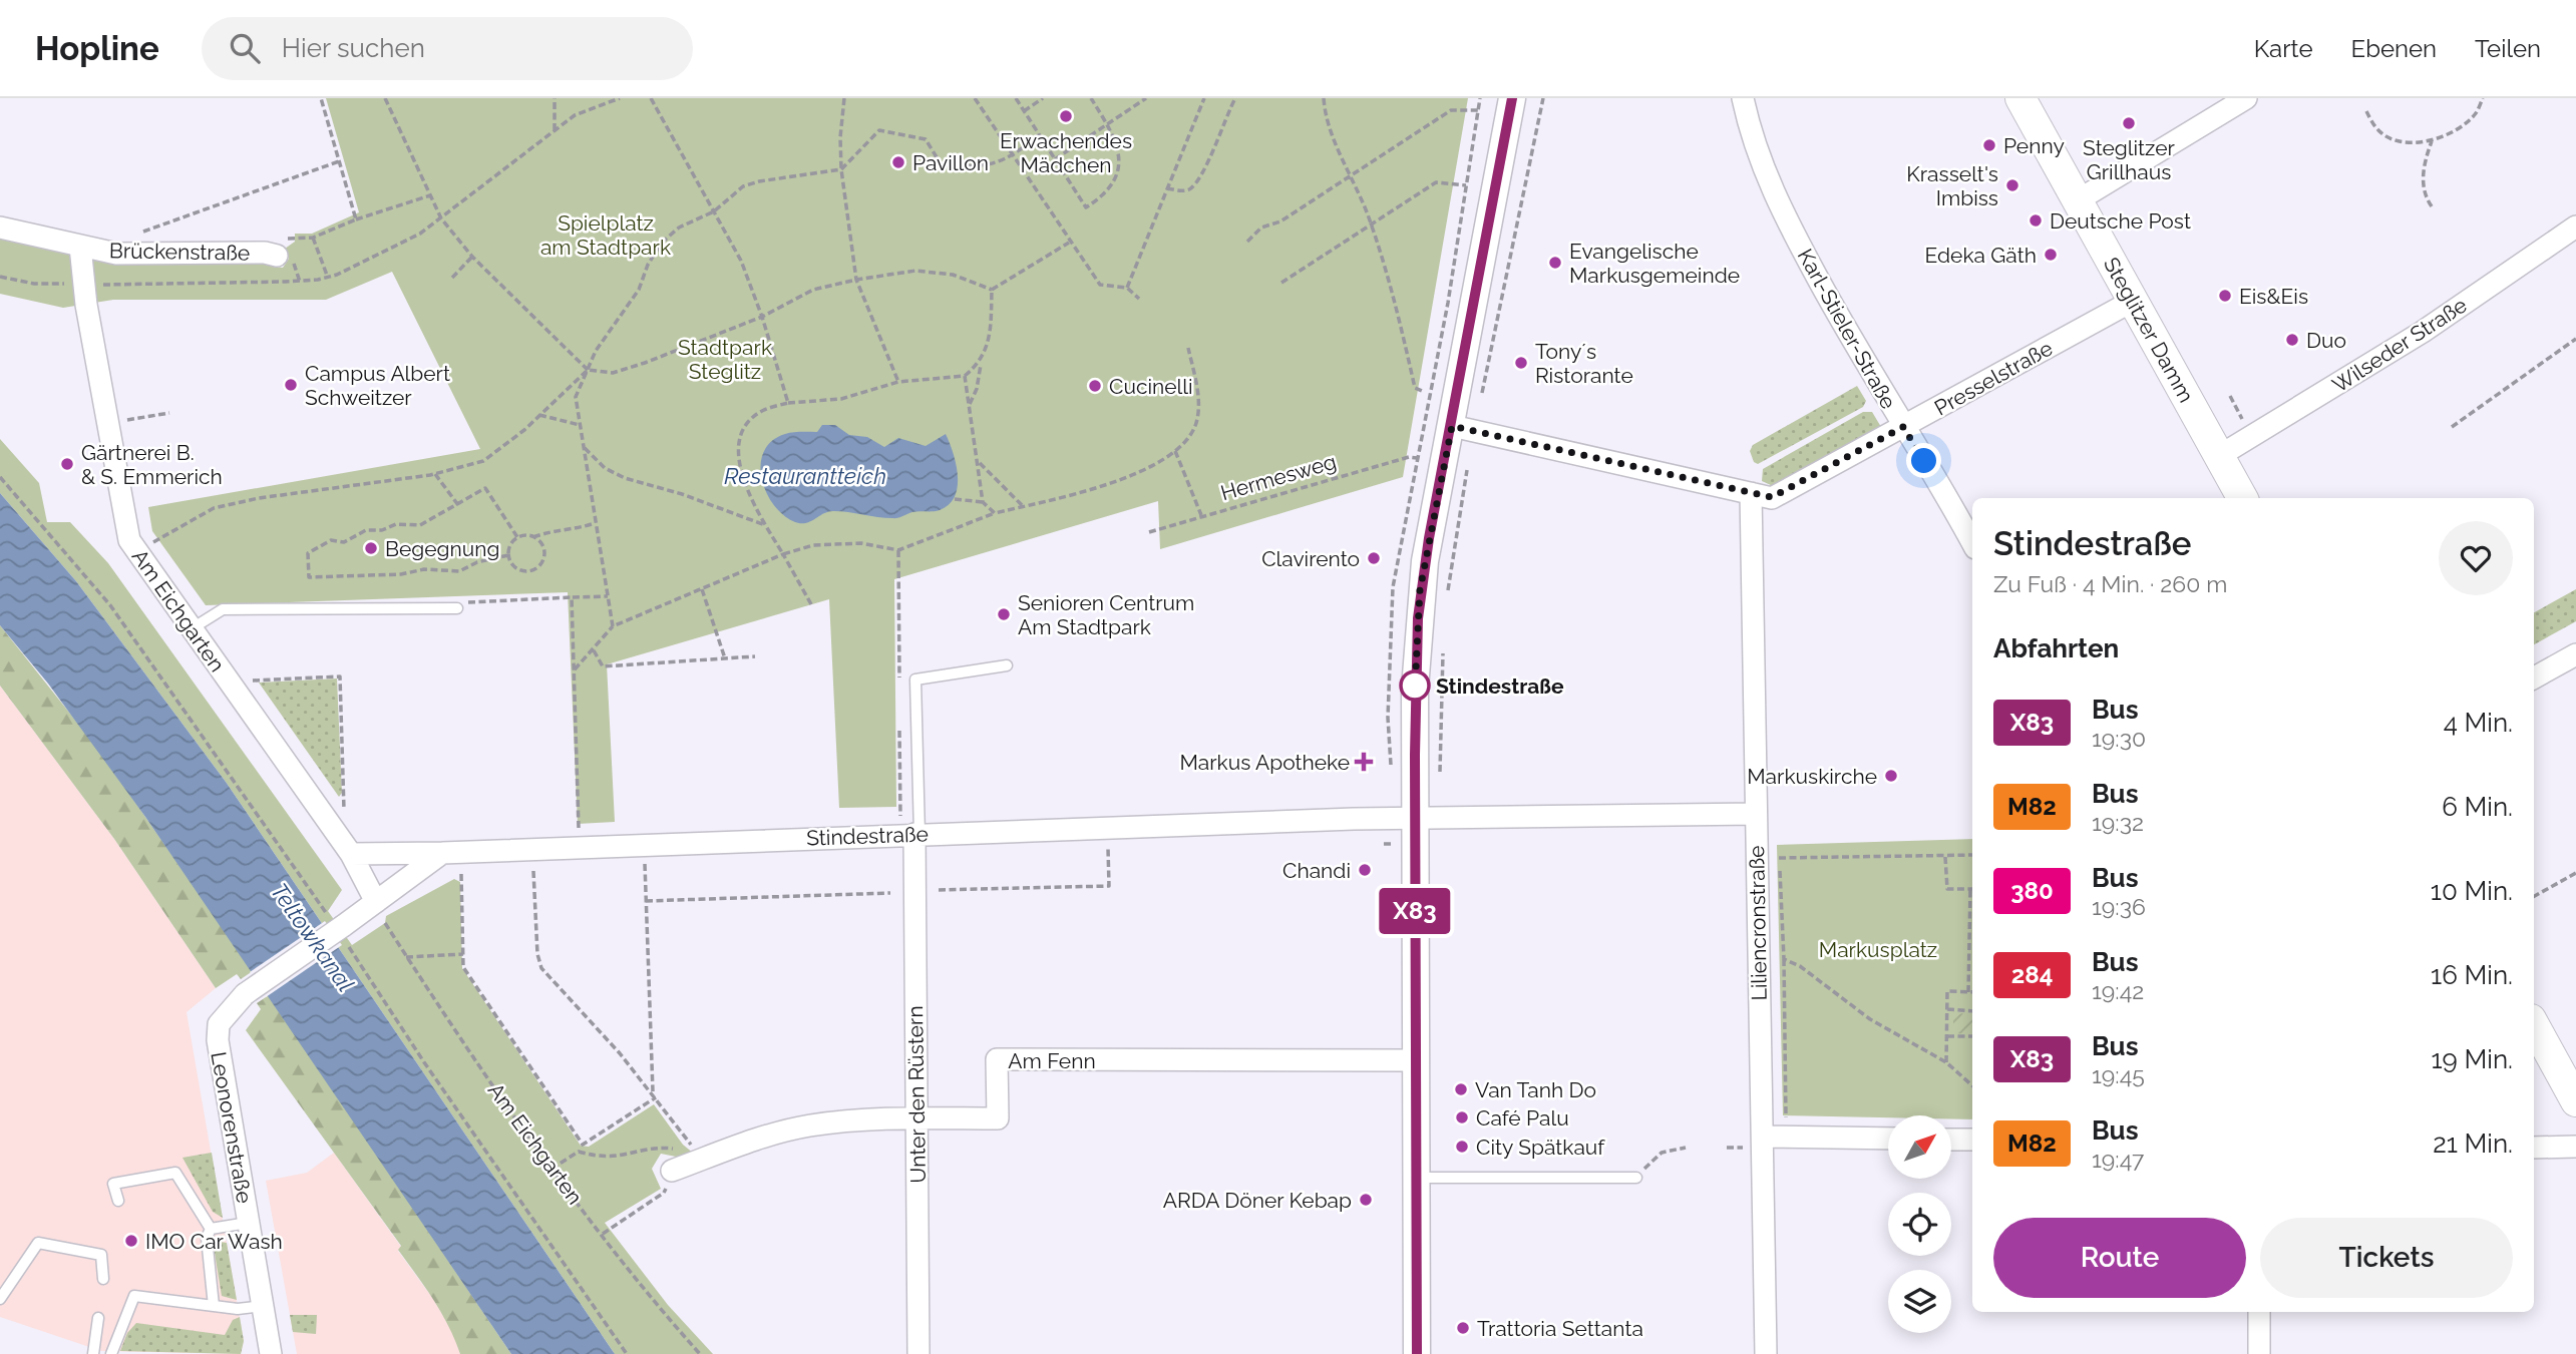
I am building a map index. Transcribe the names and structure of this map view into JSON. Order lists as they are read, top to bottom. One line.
{"streets":{"main road":["Steglitzer Damm"],"street":["Brückenstraße","Karl-Stieler-Straße","Wilseder Straße","Presselstraße","Am Eichgarten","Stindestraße","Liliencronstraße","Am Fenn","Unter den Rüstern","Leonorenstraße"],"path":["Hermesweg"]},"crossings":[["Brückenstraße","Am Eichgarten"],["Karl-Stieler-Straße","Presselstraße"],["Steglitzer Damm","Wilseder Straße"],["Steglitzer Damm","Presselstraße"],["Presselstraße","Liliencronstraße"],["Am Eichgarten","Stindestraße"],["Stindestraße","Liliencronstraße"],["Stindestraße","Unter den Rüstern"],["Am Fenn","Unter den Rüstern"]],"water":["Restaurantteich","Teltowkanal"],"parks":["Spielplatz am Stadtpark","Stadtpark Steglitz","Markusplatz"],"places":{"other":["Erwachendes Mädchen","Steglitzer Grillhaus","Penny","Pavillon","Krasselt's Imbiss","Deutsche Post","Edeka Gäth","Evangelische Markusgemeinde","Eis&Eis","Duo","Tony´s Ristorante","Campus Albert Schweitzer","Cucinelli","Gärtnerei B. & S. Emmerich","Begegnung","Clavirento","Senioren Centrum Am Stadtpark","Stindestraße","Markuskirche","Chandi","Van Tanh Do","Café Palu","City Spätkauf","ARDA Döner Kebap","IMO Car Wash","Trattoria Settanta"],"health":["Markus Apotheke"]},"lines":["bus line X83"],"north":"top right","page":{"header":"Hopline","search":"Hier suchen","nav":["Karte","Ebenen","Teilen"],"on_map":"X83","heading":[["Stindestraße","Zu Fuß · 4 Min. · 260 m"],"Abfahrten"],"list":[{"mark":"X83","name":"Bus","note":"19:30","value":"4 Min."},{"mark":"M82","name":"Bus","note":"19:32","value":"6 Min."},{"mark":"380","name":"Bus","note":"19:36","value":"10 Min."},{"mark":"284","name":"Bus","note":"19:42","value":"16 Min."},{"mark":"X83","name":"Bus","note":"19:45","value":"19 Min."},{"mark":"M82","name":"Bus","note":"19:47","value":"21 Min."}],"buttons":["Route","Tickets"]}}
